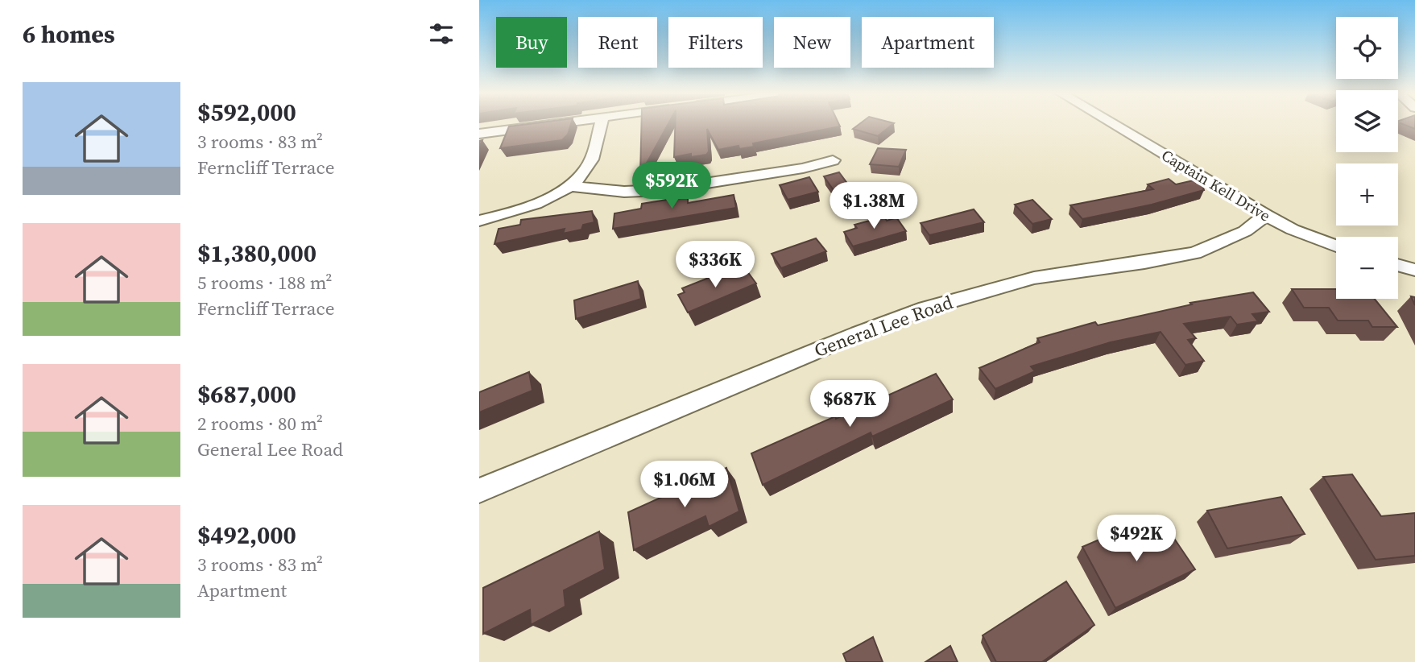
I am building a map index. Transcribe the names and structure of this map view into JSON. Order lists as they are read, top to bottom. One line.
{"streets":{"street":["Captain Kell Drive","General Lee Road"]},"crossings":[["Captain Kell Drive","General Lee Road"]],"page":{"heading":"6 homes","map_buttons":["+","−"],"chip":["Buy","Rent","Filters","New","Apartment"],"list":[{"name":"$592,000","note":"3 rooms · 83 m² · Ferncliff Terrace"},{"name":"$1,380,000","note":"5 rooms · 188 m² · Ferncliff Terrace"},{"name":"$687,000","note":"2 rooms · 80 m² · General Lee Road"},{"name":"$492,000","note":"3 rooms · 83 m² · Apartment"}],"price":["$592K","$1.38M","$336K","$687K","$1.06M","$492K"]}}
